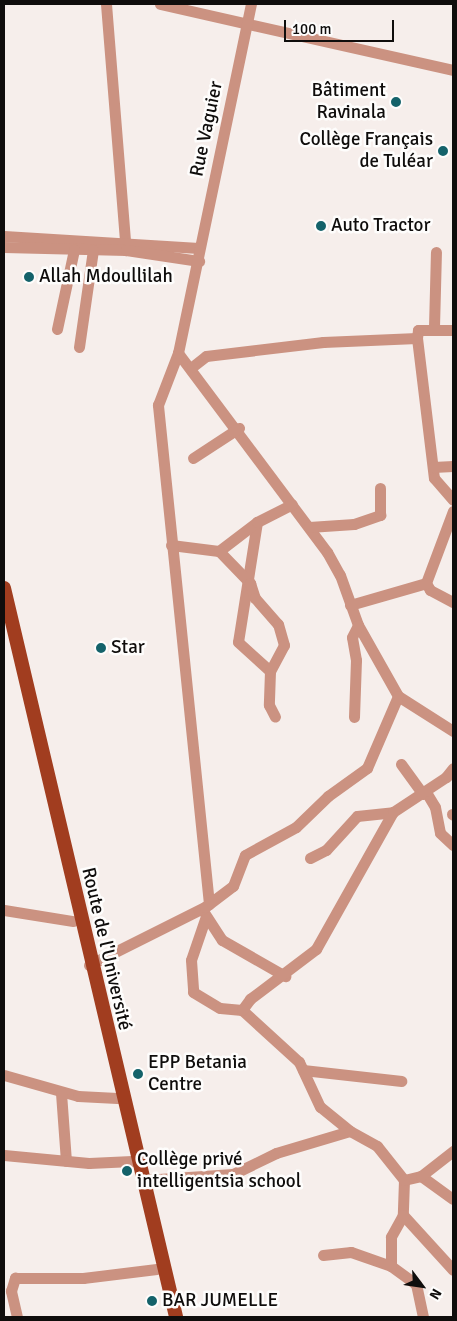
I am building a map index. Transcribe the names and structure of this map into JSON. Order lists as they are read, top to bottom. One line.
{"streets":{"main road":["Route de l'Université"],"street":["Rue Vaguier"]},"places":["Bâtiment Ravinala","Collège Français de Tuléar","Auto Tractor","Allah Mdoullilah","Star","EPP Betania Centre","Collège privé intelligentsia school","BAR JUMELLE"],"scale_bar":"100 m","north":"bottom right"}
